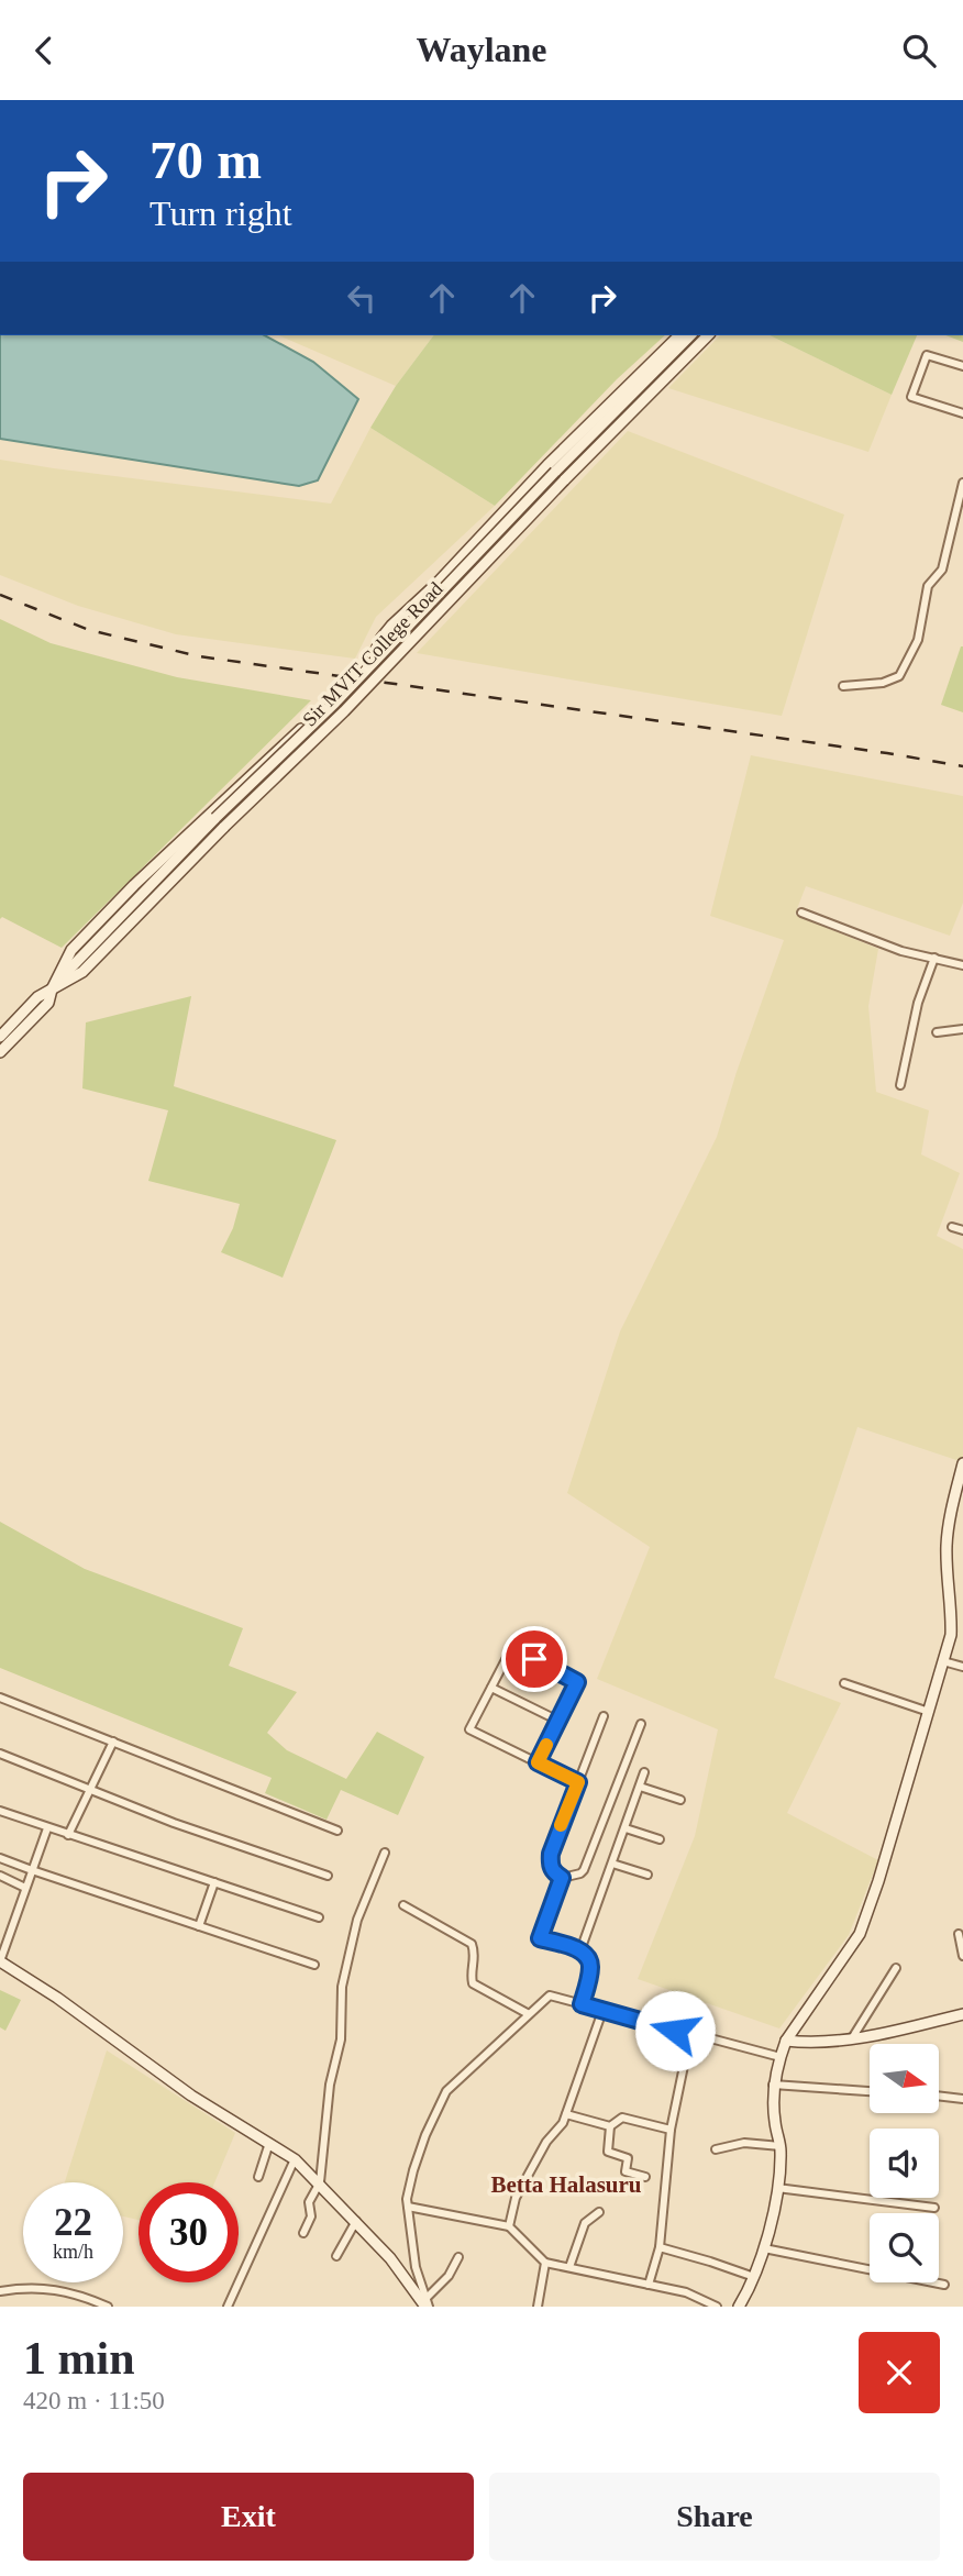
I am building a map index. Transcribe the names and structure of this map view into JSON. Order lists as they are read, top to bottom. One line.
{"streets":{"main road":["Sir MVIT College Road"]},"districts":["Betta Halasuru"],"north":"right","page":{"header":"Waylane","turn":["70 m","Turn right"],"speed":"22 km/h","limit":"30","heading":["1 min","420 m · 11:50"],"buttons":["Exit","Share"]}}
